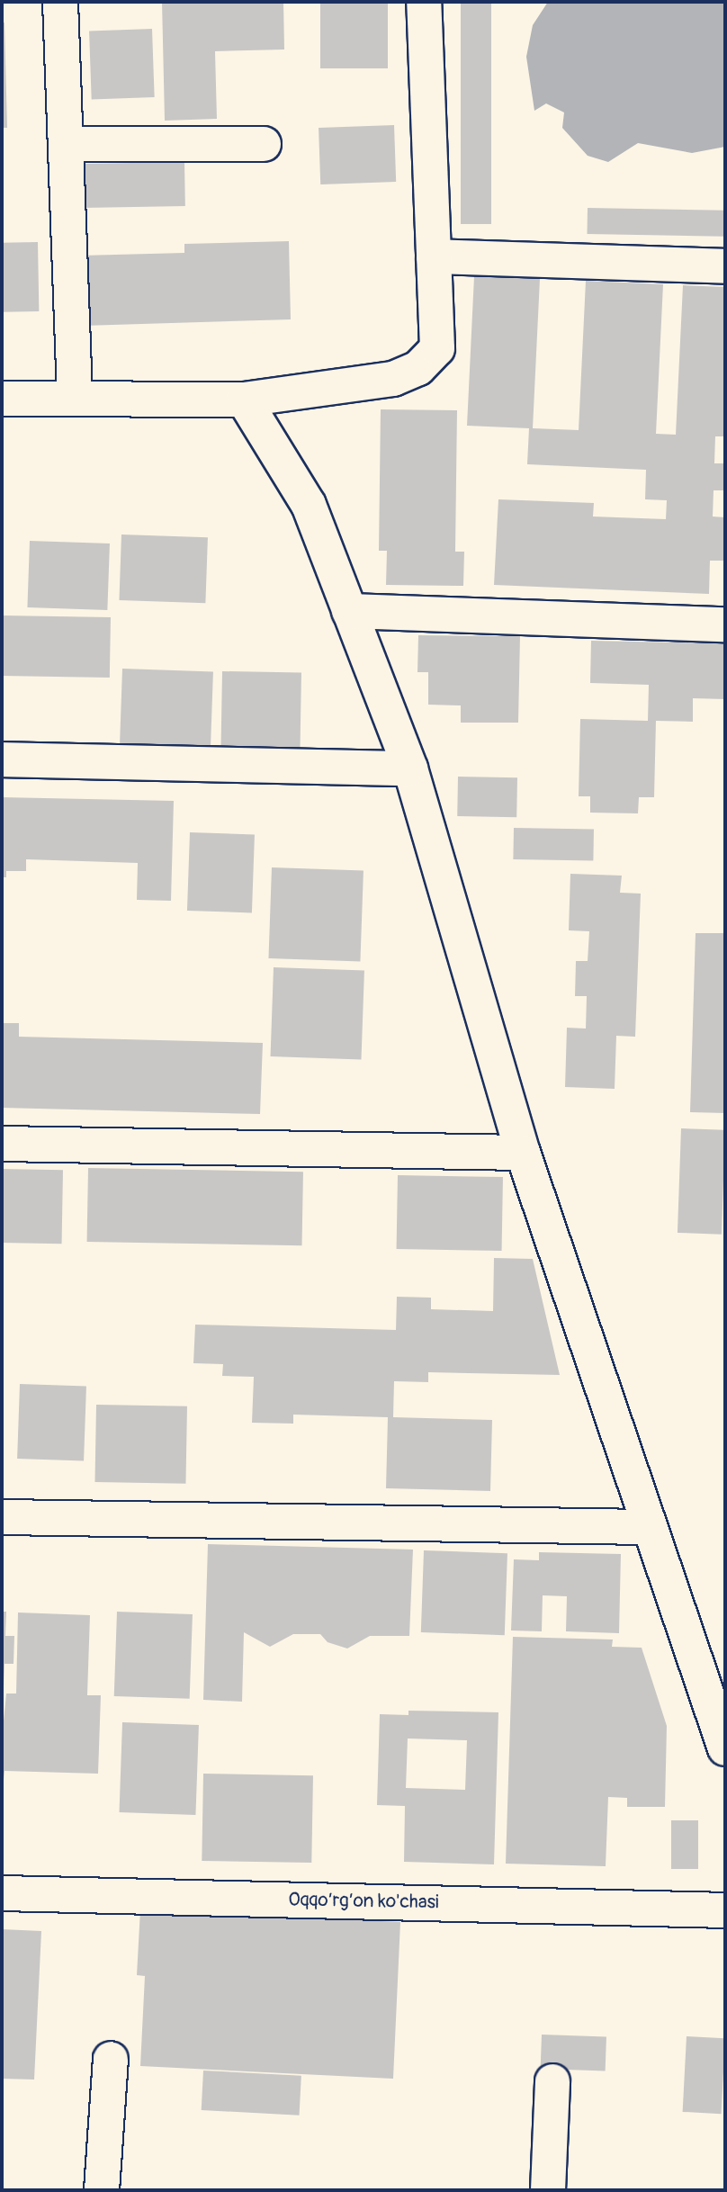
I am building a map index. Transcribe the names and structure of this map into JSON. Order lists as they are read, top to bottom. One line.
{"streets":{"street":["Oqqo’rg’on ko'chasi"]}}
